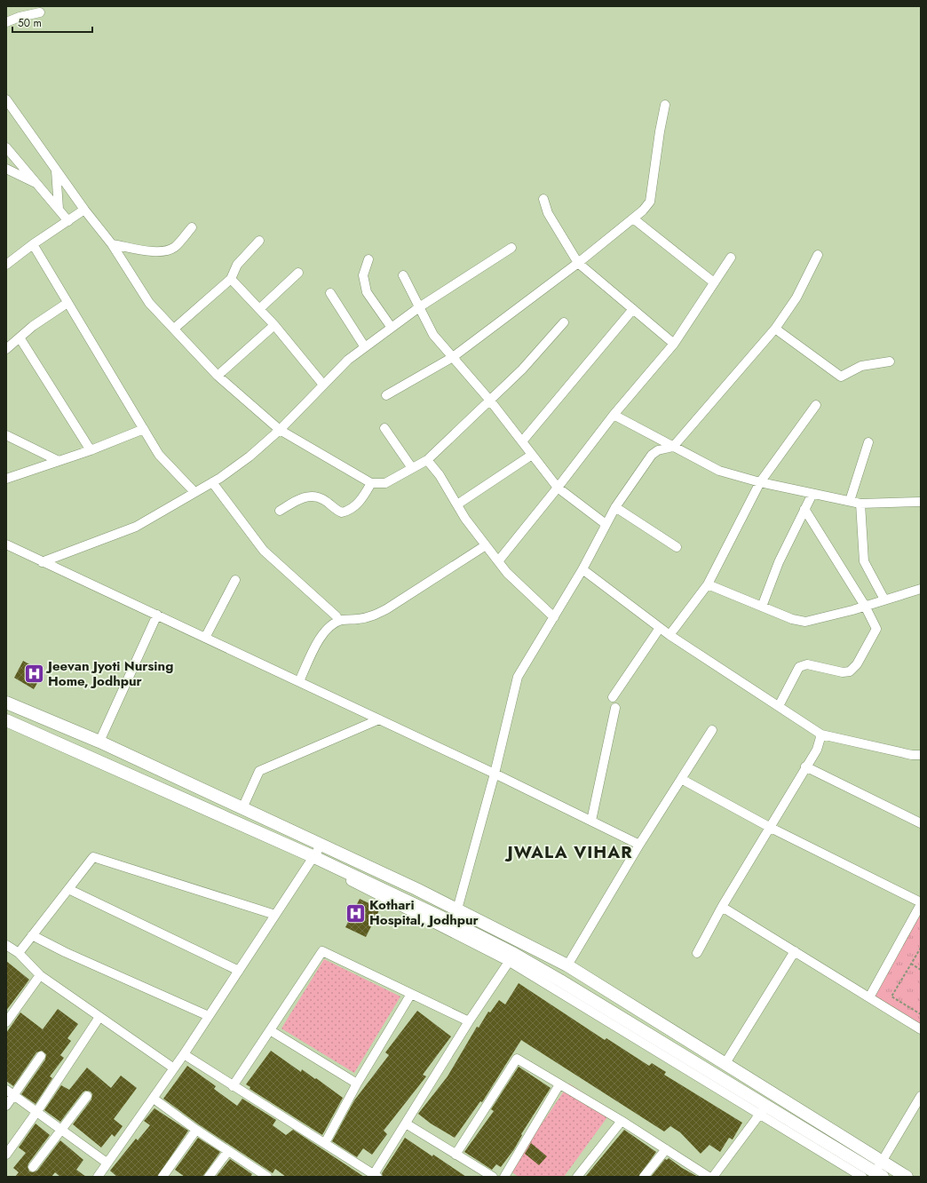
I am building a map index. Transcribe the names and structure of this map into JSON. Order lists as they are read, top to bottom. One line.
{"districts":["JWALA VIHAR"],"places":{"hospital":["Jeevan Jyoti Nursing Home, Jodhpur","Kothari Hospital, Jodhpur"]},"scale_bar":"50 m"}
